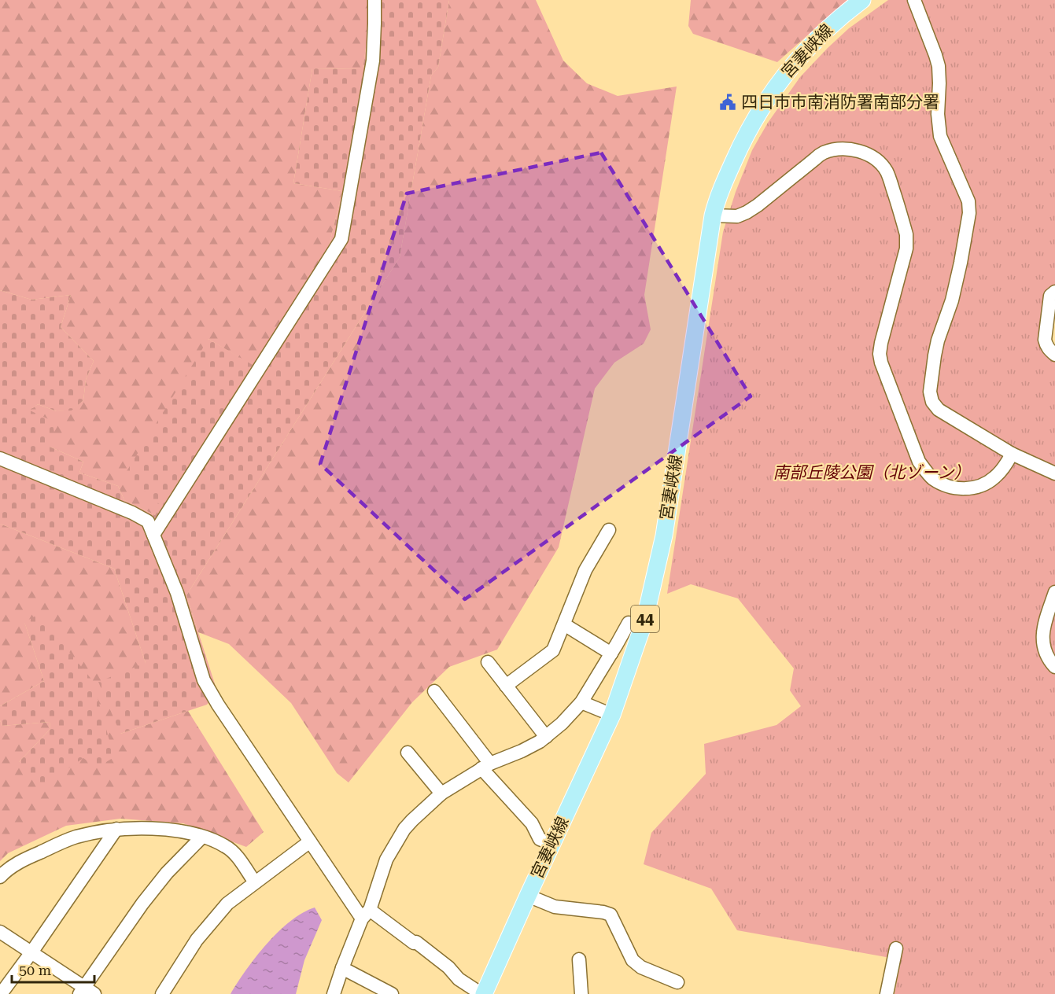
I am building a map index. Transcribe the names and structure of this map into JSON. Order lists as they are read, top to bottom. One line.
{"streets":{"main road":["宮妻峡線","44"]},"parks":["南部丘陵公園（北ゾーン）"],"places":{"public building":["四日市市南消防署南部分署"]},"scale_bar":"50 m"}
